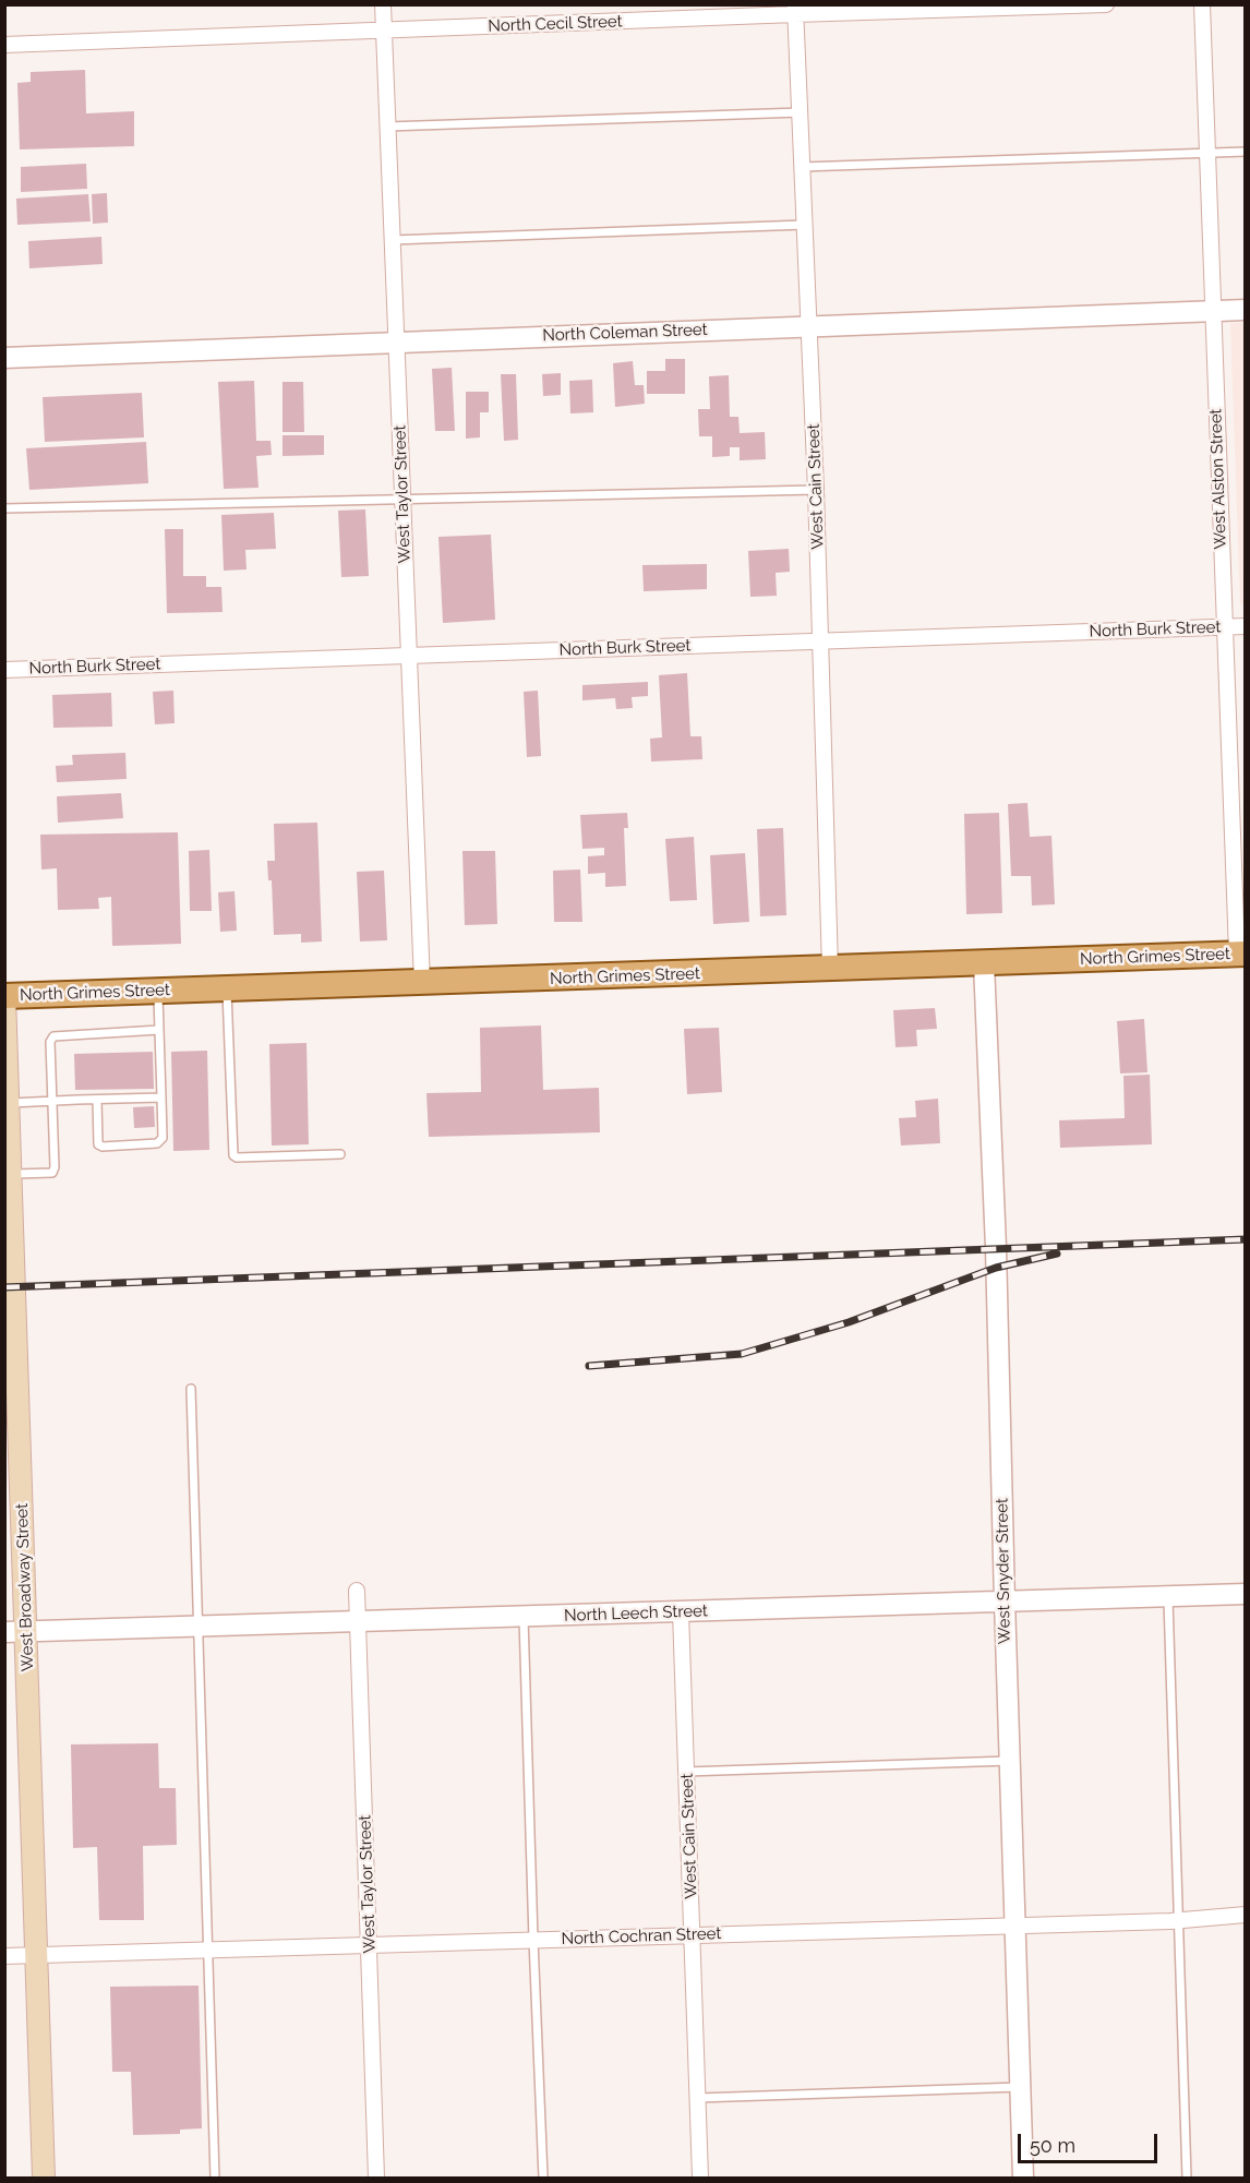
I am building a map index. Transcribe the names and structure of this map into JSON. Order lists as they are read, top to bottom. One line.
{"streets":{"main road":["North Grimes Street","West Broadway Street"],"street":["North Cecil Street","North Coleman Street","West Alston Street","West Cain Street","West Taylor Street","North Burk Street","West Snyder Street","North Leech Street","North Cochran Street"]},"crossings":[["North Cecil Street","West Cain Street"],["North Cecil Street","West Taylor Street"],["North Coleman Street","West Alston Street"],["North Coleman Street","West Cain Street"],["North Coleman Street","West Taylor Street"],["West Alston Street","North Burk Street"],["West Alston Street","North Grimes Street"],["West Cain Street","North Burk Street"],["West Cain Street","North Grimes Street"],["West Cain Street","North Leech Street"],["West Cain Street","North Cochran Street"],["West Taylor Street","North Burk Street"],["West Taylor Street","North Grimes Street"],["West Taylor Street","North Leech Street"],["West Taylor Street","North Cochran Street"],["North Grimes Street","West Snyder Street"],["North Grimes Street","West Broadway Street"],["West Snyder Street","North Leech Street"],["West Snyder Street","North Cochran Street"],["West Broadway Street","North Leech Street"],["West Broadway Street","North Cochran Street"]],"scale_bar":"50 m"}
